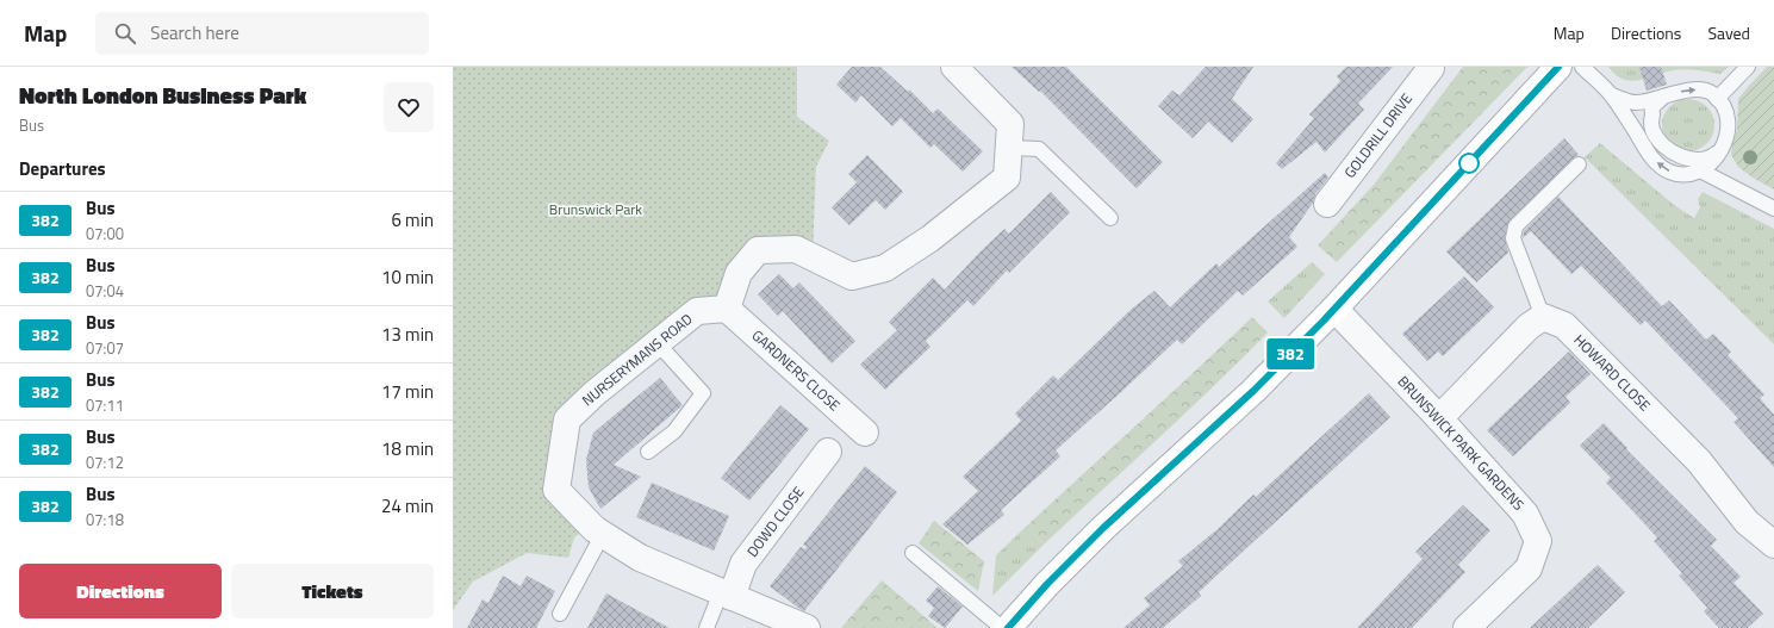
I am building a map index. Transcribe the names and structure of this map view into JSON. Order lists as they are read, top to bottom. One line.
{"streets":{"street":["GOLDRILL DRIVE","NURSERYMANS ROAD","GARDNERS CLOSE","HOWARD CLOSE","BRUNSWICK PARK GARDENS","DOWD CLOSE"]},"crossings":[["NURSERYMANS ROAD","GARDNERS CLOSE"],["NURSERYMANS ROAD","DOWD CLOSE"]],"parks":["Brunswick Park"],"lines":["bus line 382"],"page":{"header":"Map","search":"Search here","nav":["Map","Directions","Saved"],"heading":[["North London Business Park","Bus"],"Departures"],"on_map":"382","list":[{"mark":"382","name":"Bus","note":"07:00","value":"6 min"},{"mark":"382","name":"Bus","note":"07:04","value":"10 min"},{"mark":"382","name":"Bus","note":"07:07","value":"13 min"},{"mark":"382","name":"Bus","note":"07:11","value":"17 min"},{"mark":"382","name":"Bus","note":"07:12","value":"18 min"},{"mark":"382","name":"Bus","note":"07:18","value":"24 min"}],"buttons":["Directions","Tickets"]}}
